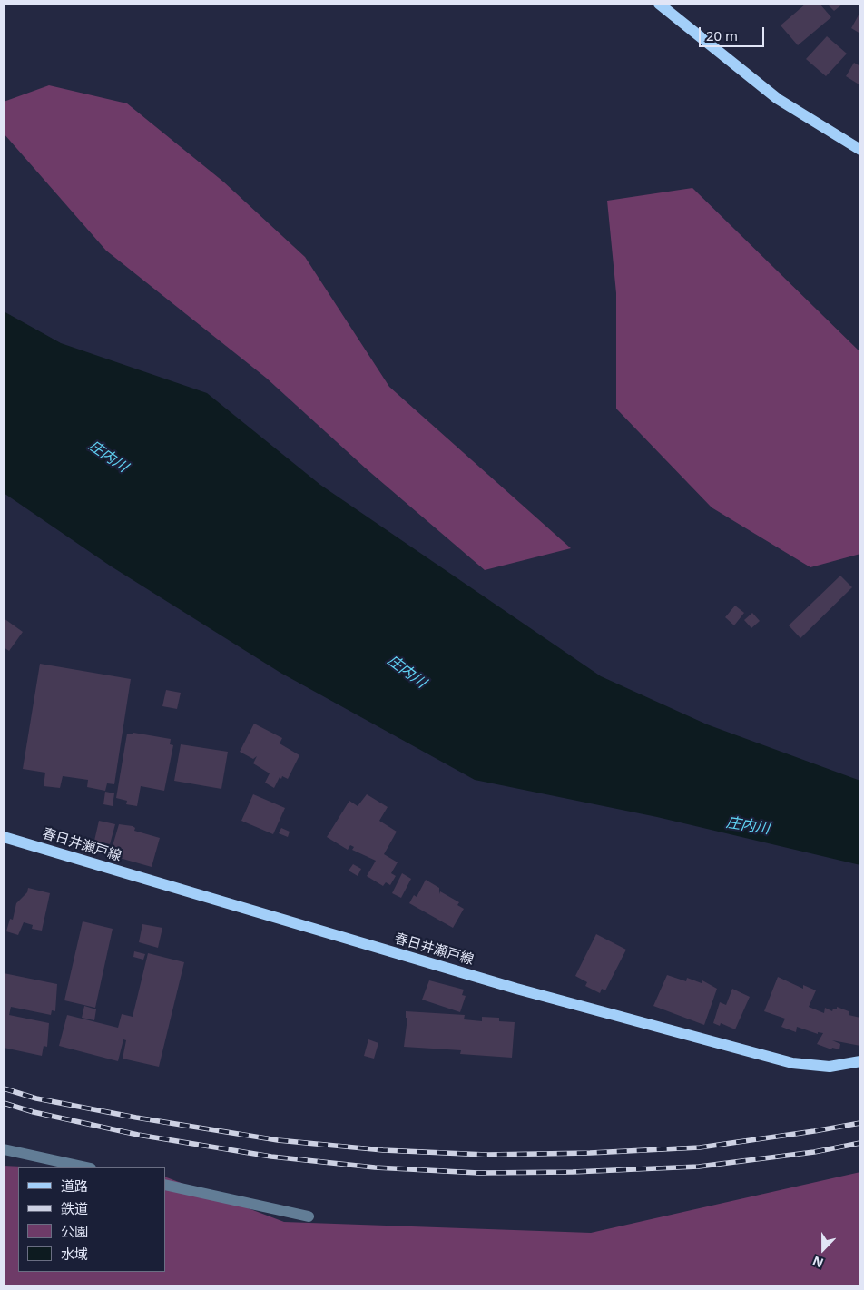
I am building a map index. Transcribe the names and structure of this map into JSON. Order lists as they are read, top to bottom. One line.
{"streets":{"main road":["春日井瀬戸線"]},"water":["庄内川"],"legend":["道路","鉄道","公園","水域"],"scale_bar":"20 m","north":"bottom"}
